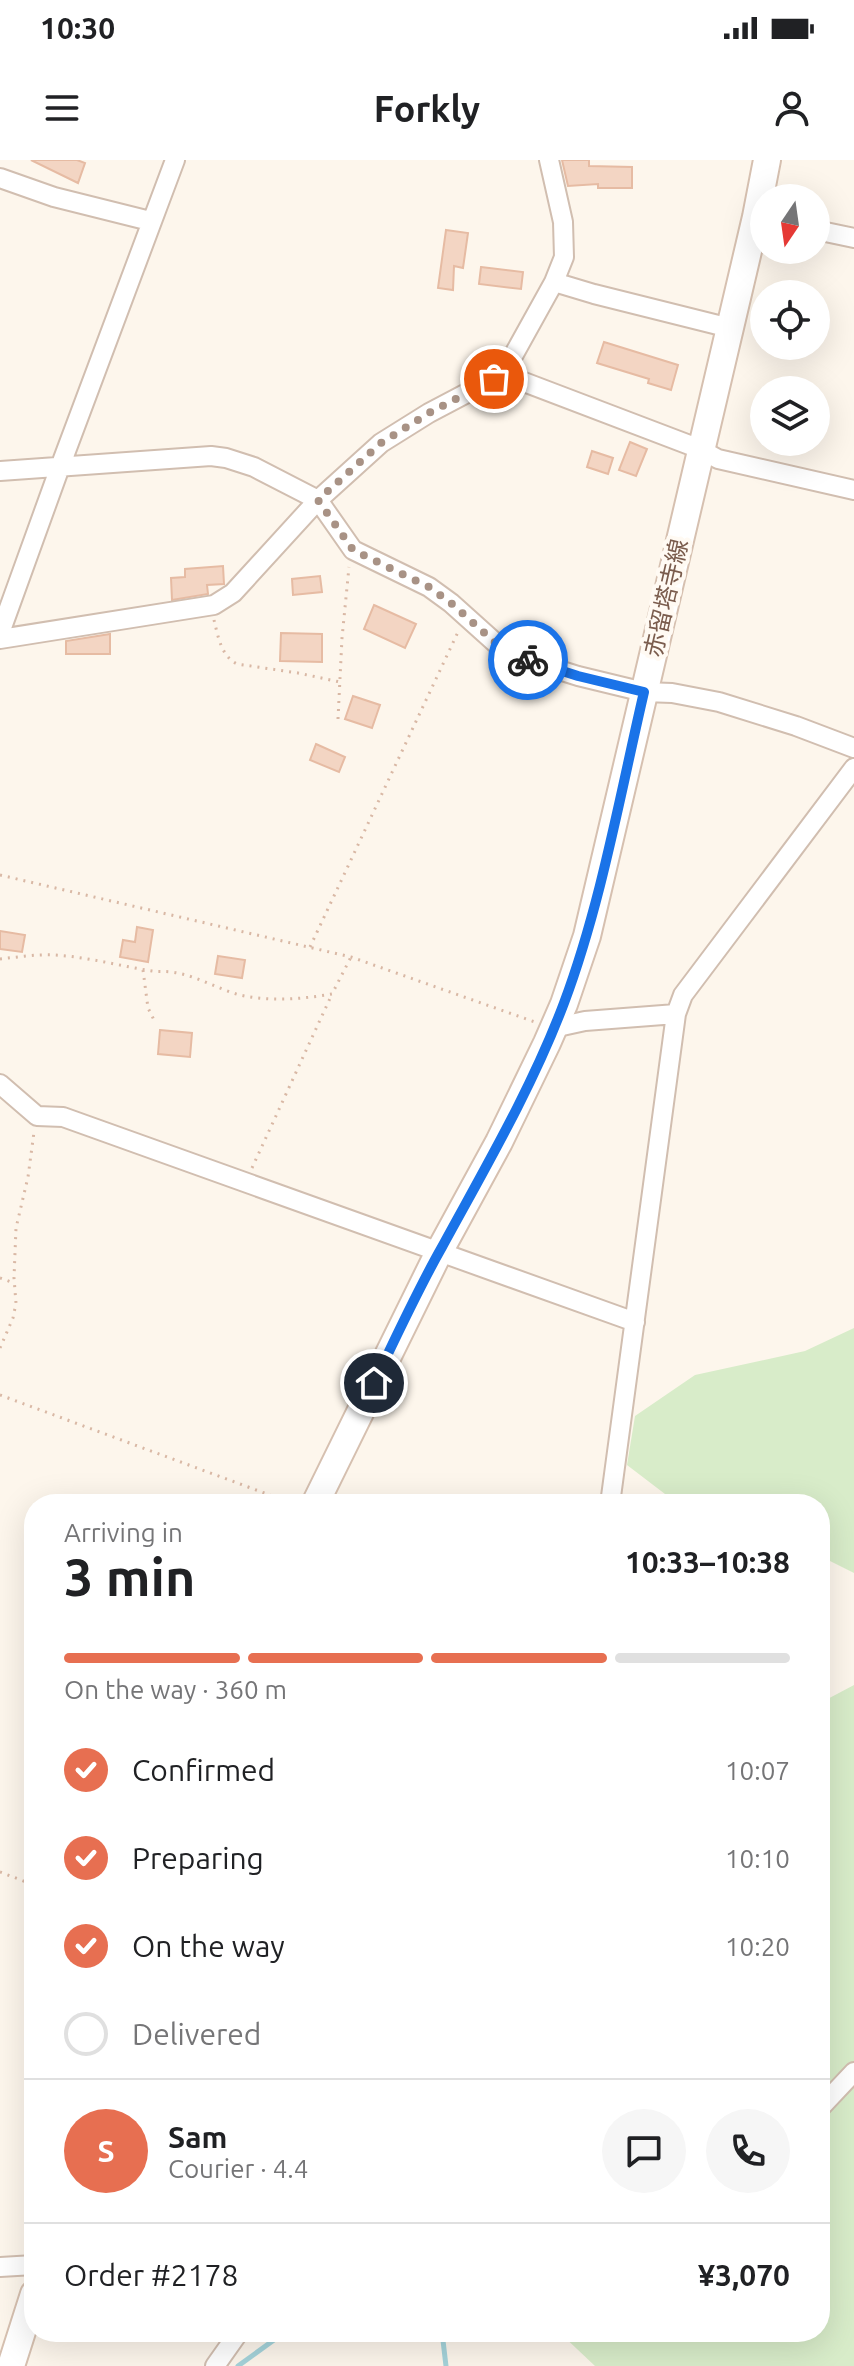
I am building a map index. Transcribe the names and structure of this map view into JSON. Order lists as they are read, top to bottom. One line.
{"streets":{"main road":["赤留塔寺線"]},"north":"bottom","page":{"status":"10:30","header":"Forkly","heading":["3 min","Arriving in","10:33–10:38"],"panel":["Sam","Courier · 4.4","Order #2178","¥3,070"],"bar":"On the way · 360 m","list":[["Confirmed","10:07"],["Preparing","10:10"],["On the way","10:20"],"Delivered"],"round":"S"}}
